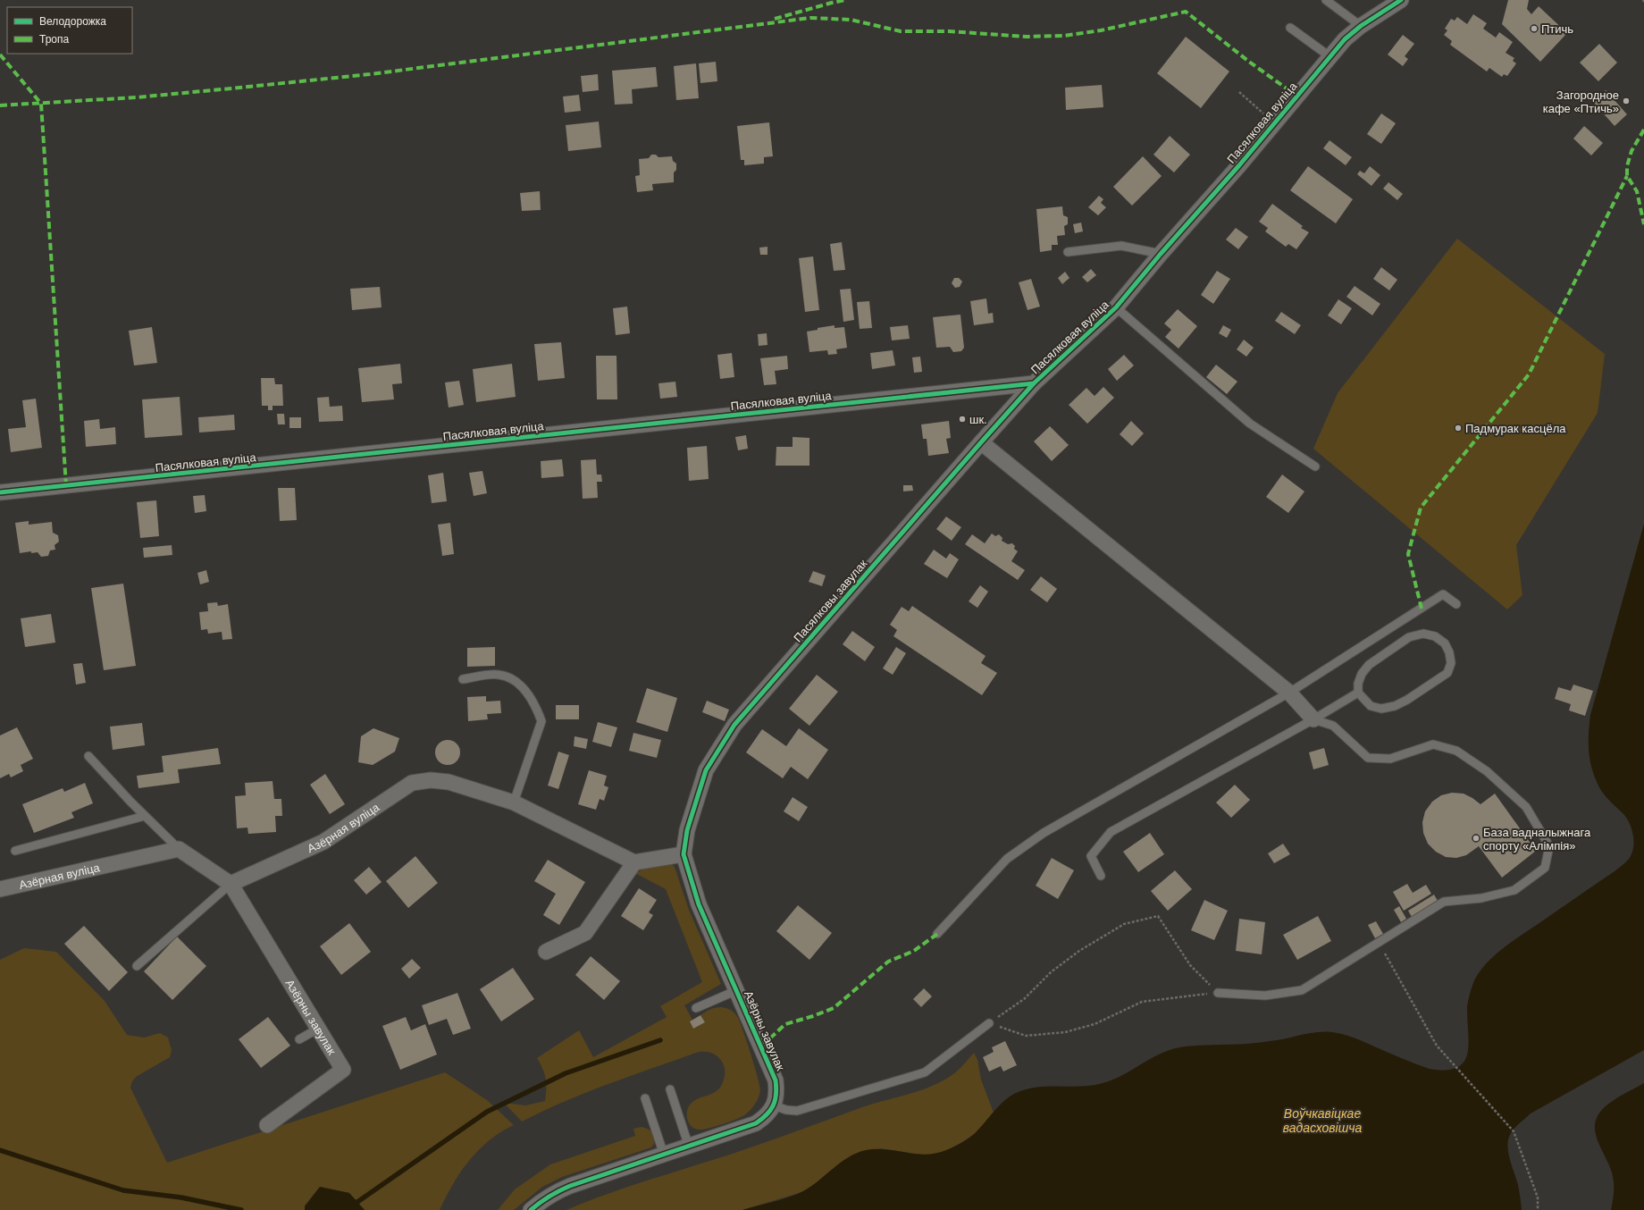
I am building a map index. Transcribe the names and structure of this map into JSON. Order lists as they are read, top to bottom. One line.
{"streets":{"street":["Пасялковая вуліца","Пасялковы завулак","Азёрная вуліца","Азёрны завулак"]},"crossings":[["Пасялковая вуліца","Пасялковы завулак"],["Пасялковы завулак","Азёрны завулак"],["Азёрная вуліца","Азёрны завулак"]],"water":["Воўчкавіцкае вадасховішча"],"places":["Птичь","Загородное кафе «Птичь»","шк.","Падмурак касцёла","База вадналыжнага спорту «Алімпія»"],"legend":["Велодорожка","Тропа"]}
